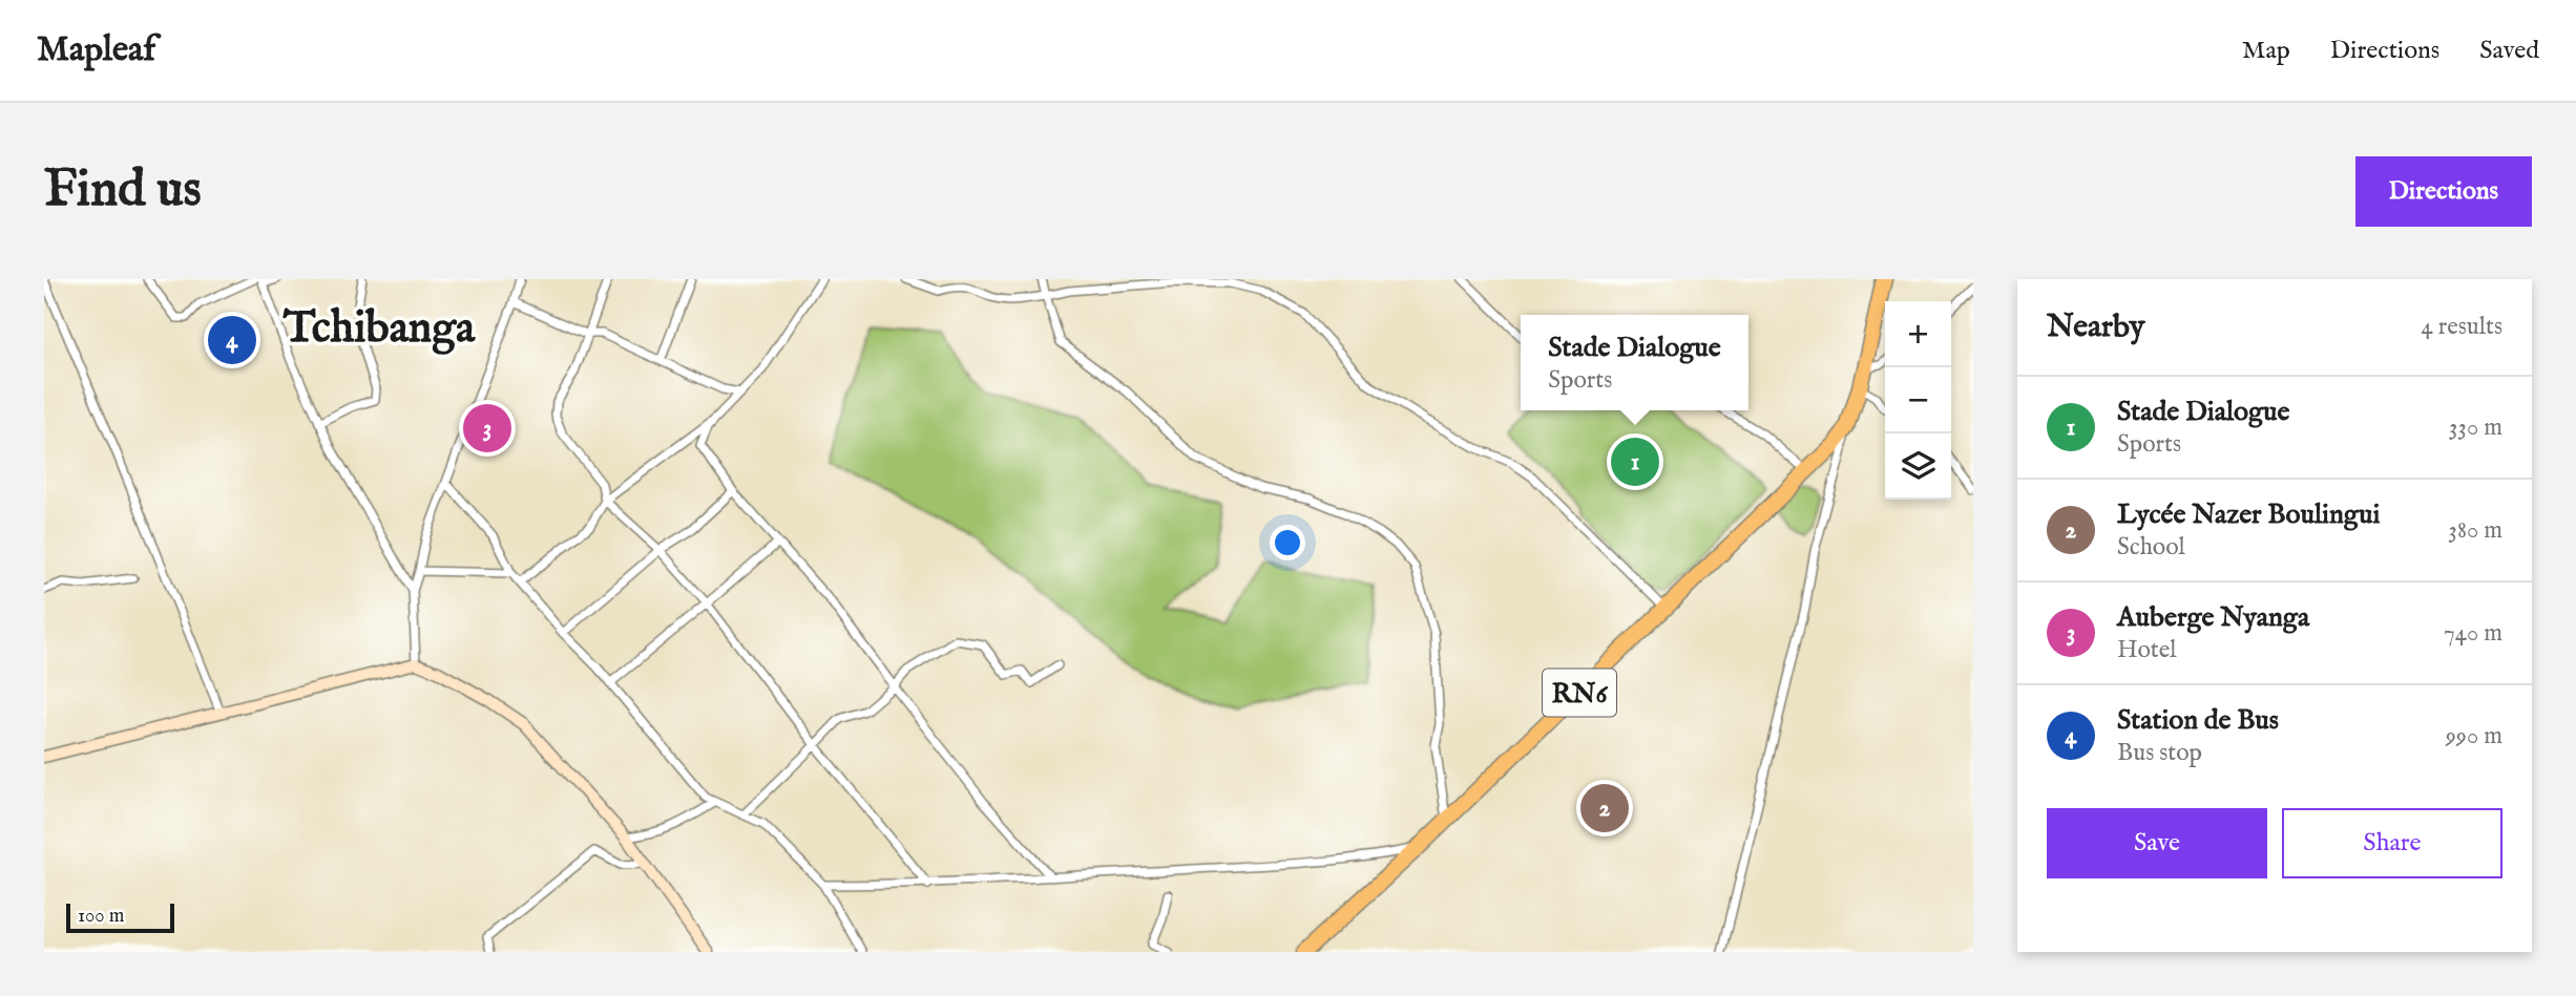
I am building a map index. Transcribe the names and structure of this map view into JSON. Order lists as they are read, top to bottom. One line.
{"streets":{"highway":["RN6"]},"districts":["Tchibanga"],"scale_bar":"100 m","page":{"header":"Mapleaf","nav":["Map","Directions","Saved"],"buttons":["Directions",["Save","Share"]],"title":"Find us","heading":["Nearby","4 results"],"map_buttons":["+","−"],"pins":["4","3","1","2"],"popup":["Stade Dialogue","Sports"],"list":[{"mark":"1","name":"Stade Dialogue","note":"Sports","value":"330 m"},{"mark":"2","name":"Lycée Nazer Boulingui","note":"School","value":"380 m"},{"mark":"3","name":"Auberge Nyanga","note":"Hotel","value":"740 m"},{"mark":"4","name":"Station de Bus","note":"Bus stop","value":"990 m"}],"scale":"100 m"}}
